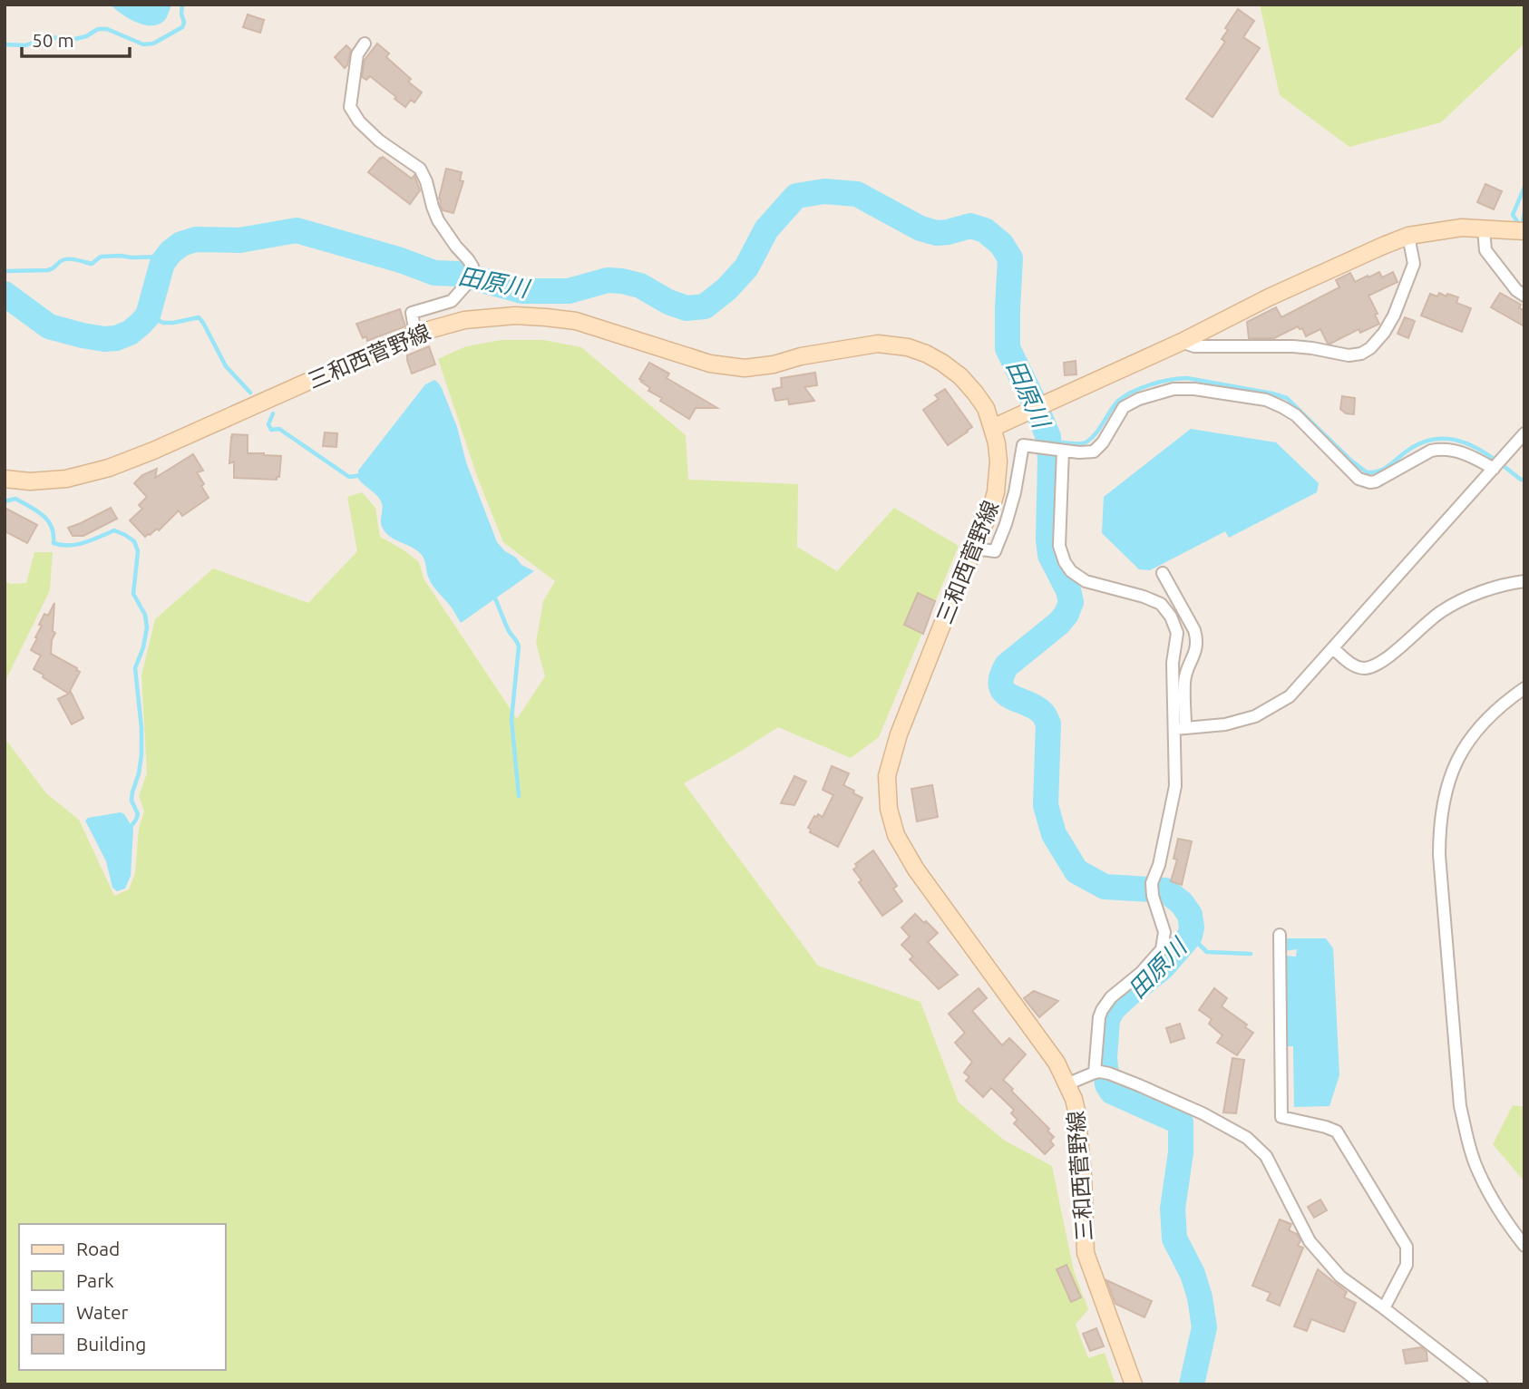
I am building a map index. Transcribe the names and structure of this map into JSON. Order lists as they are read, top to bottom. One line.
{"streets":{"main road":["三和西菅野線"]},"water":["田原川"],"legend":["Road","Park","Water","Building"],"scale_bar":"50 m"}
